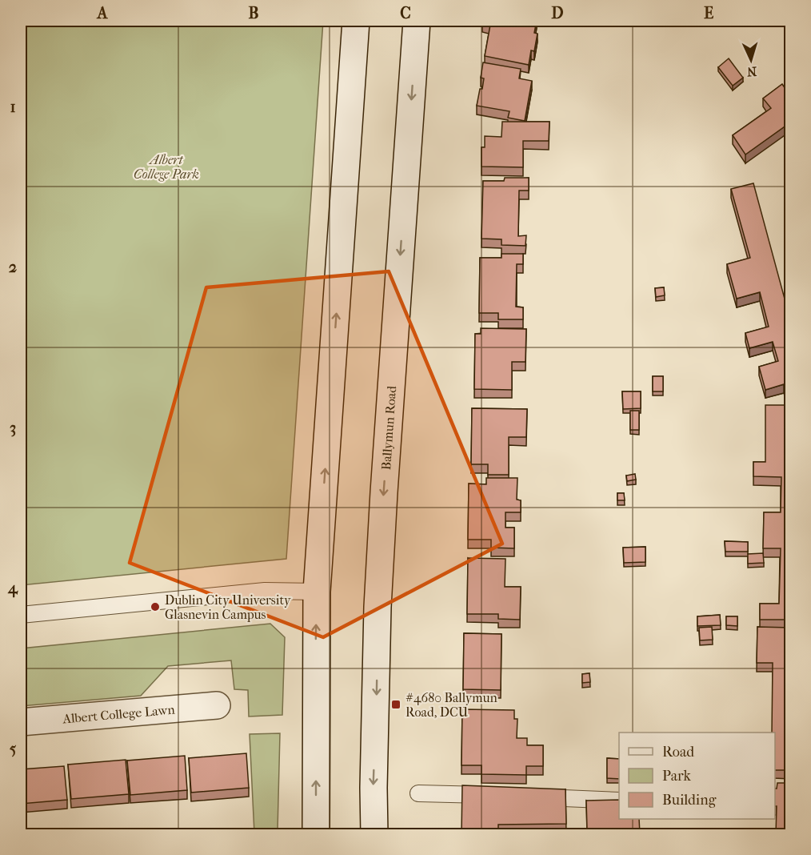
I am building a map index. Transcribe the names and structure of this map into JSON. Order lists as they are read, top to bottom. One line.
{"streets":{"main road":["Ballymun Road","Albert College Lawn"]},"parks":["Albert College Park"],"places":{"other":["Dublin City University Glasnevin Campus"],"transit":["#4680 Ballymun Road, DCU"]},"legend":["Road","Park","Building"],"north":"bottom","grid":{"columns":["A","B","C","D","E"],"rows":["1","2","3","4","5"]}}
